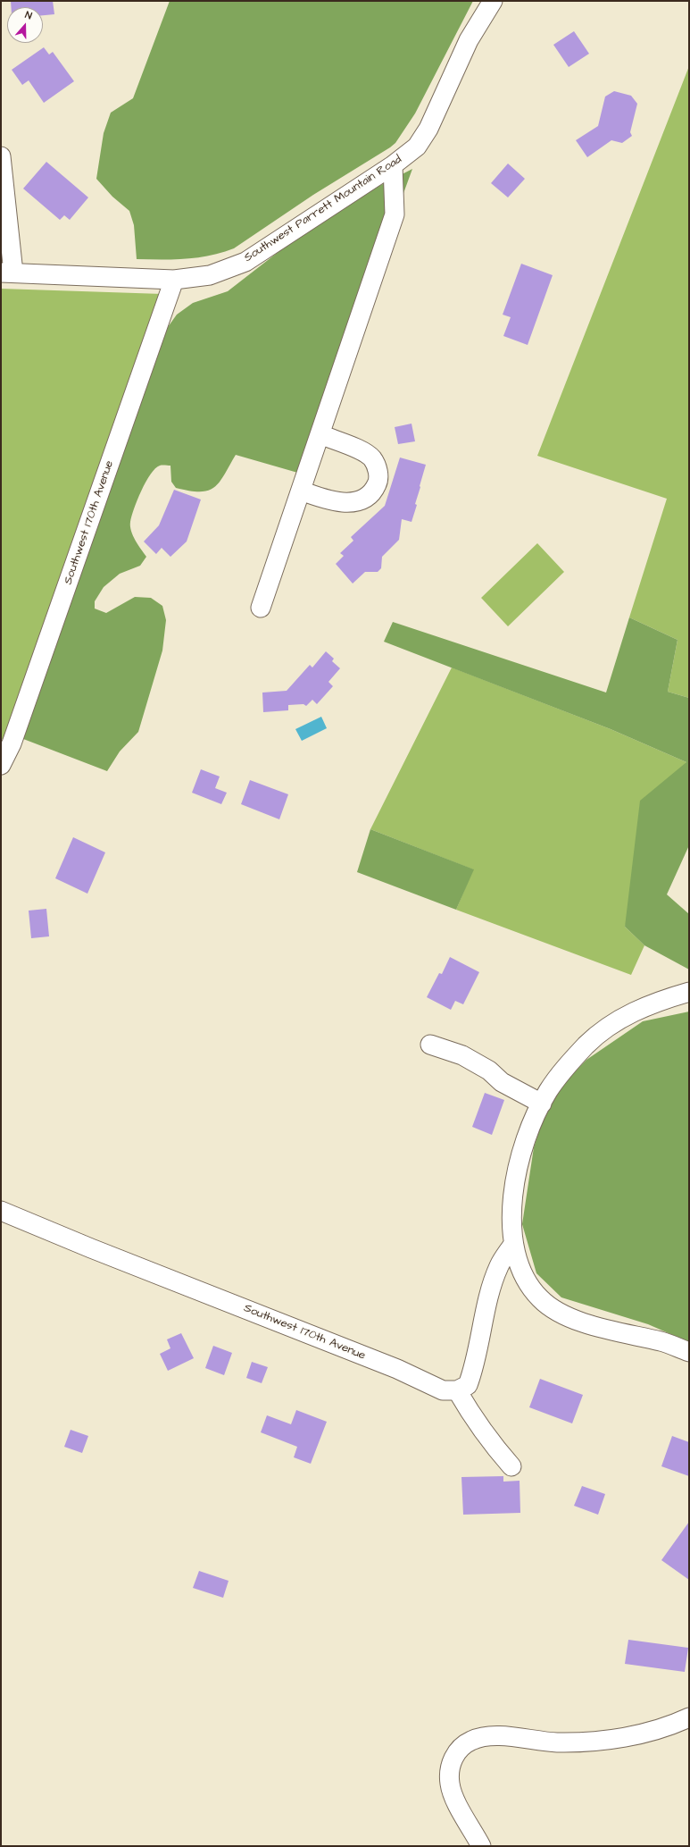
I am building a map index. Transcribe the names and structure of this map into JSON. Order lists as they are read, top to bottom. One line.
{"streets":{"street":["Southwest Parrett Mountain Road","Southwest 170th Avenue"]},"crossings":[["Southwest Parrett Mountain Road","Southwest 170th Avenue"]],"north":"top"}
